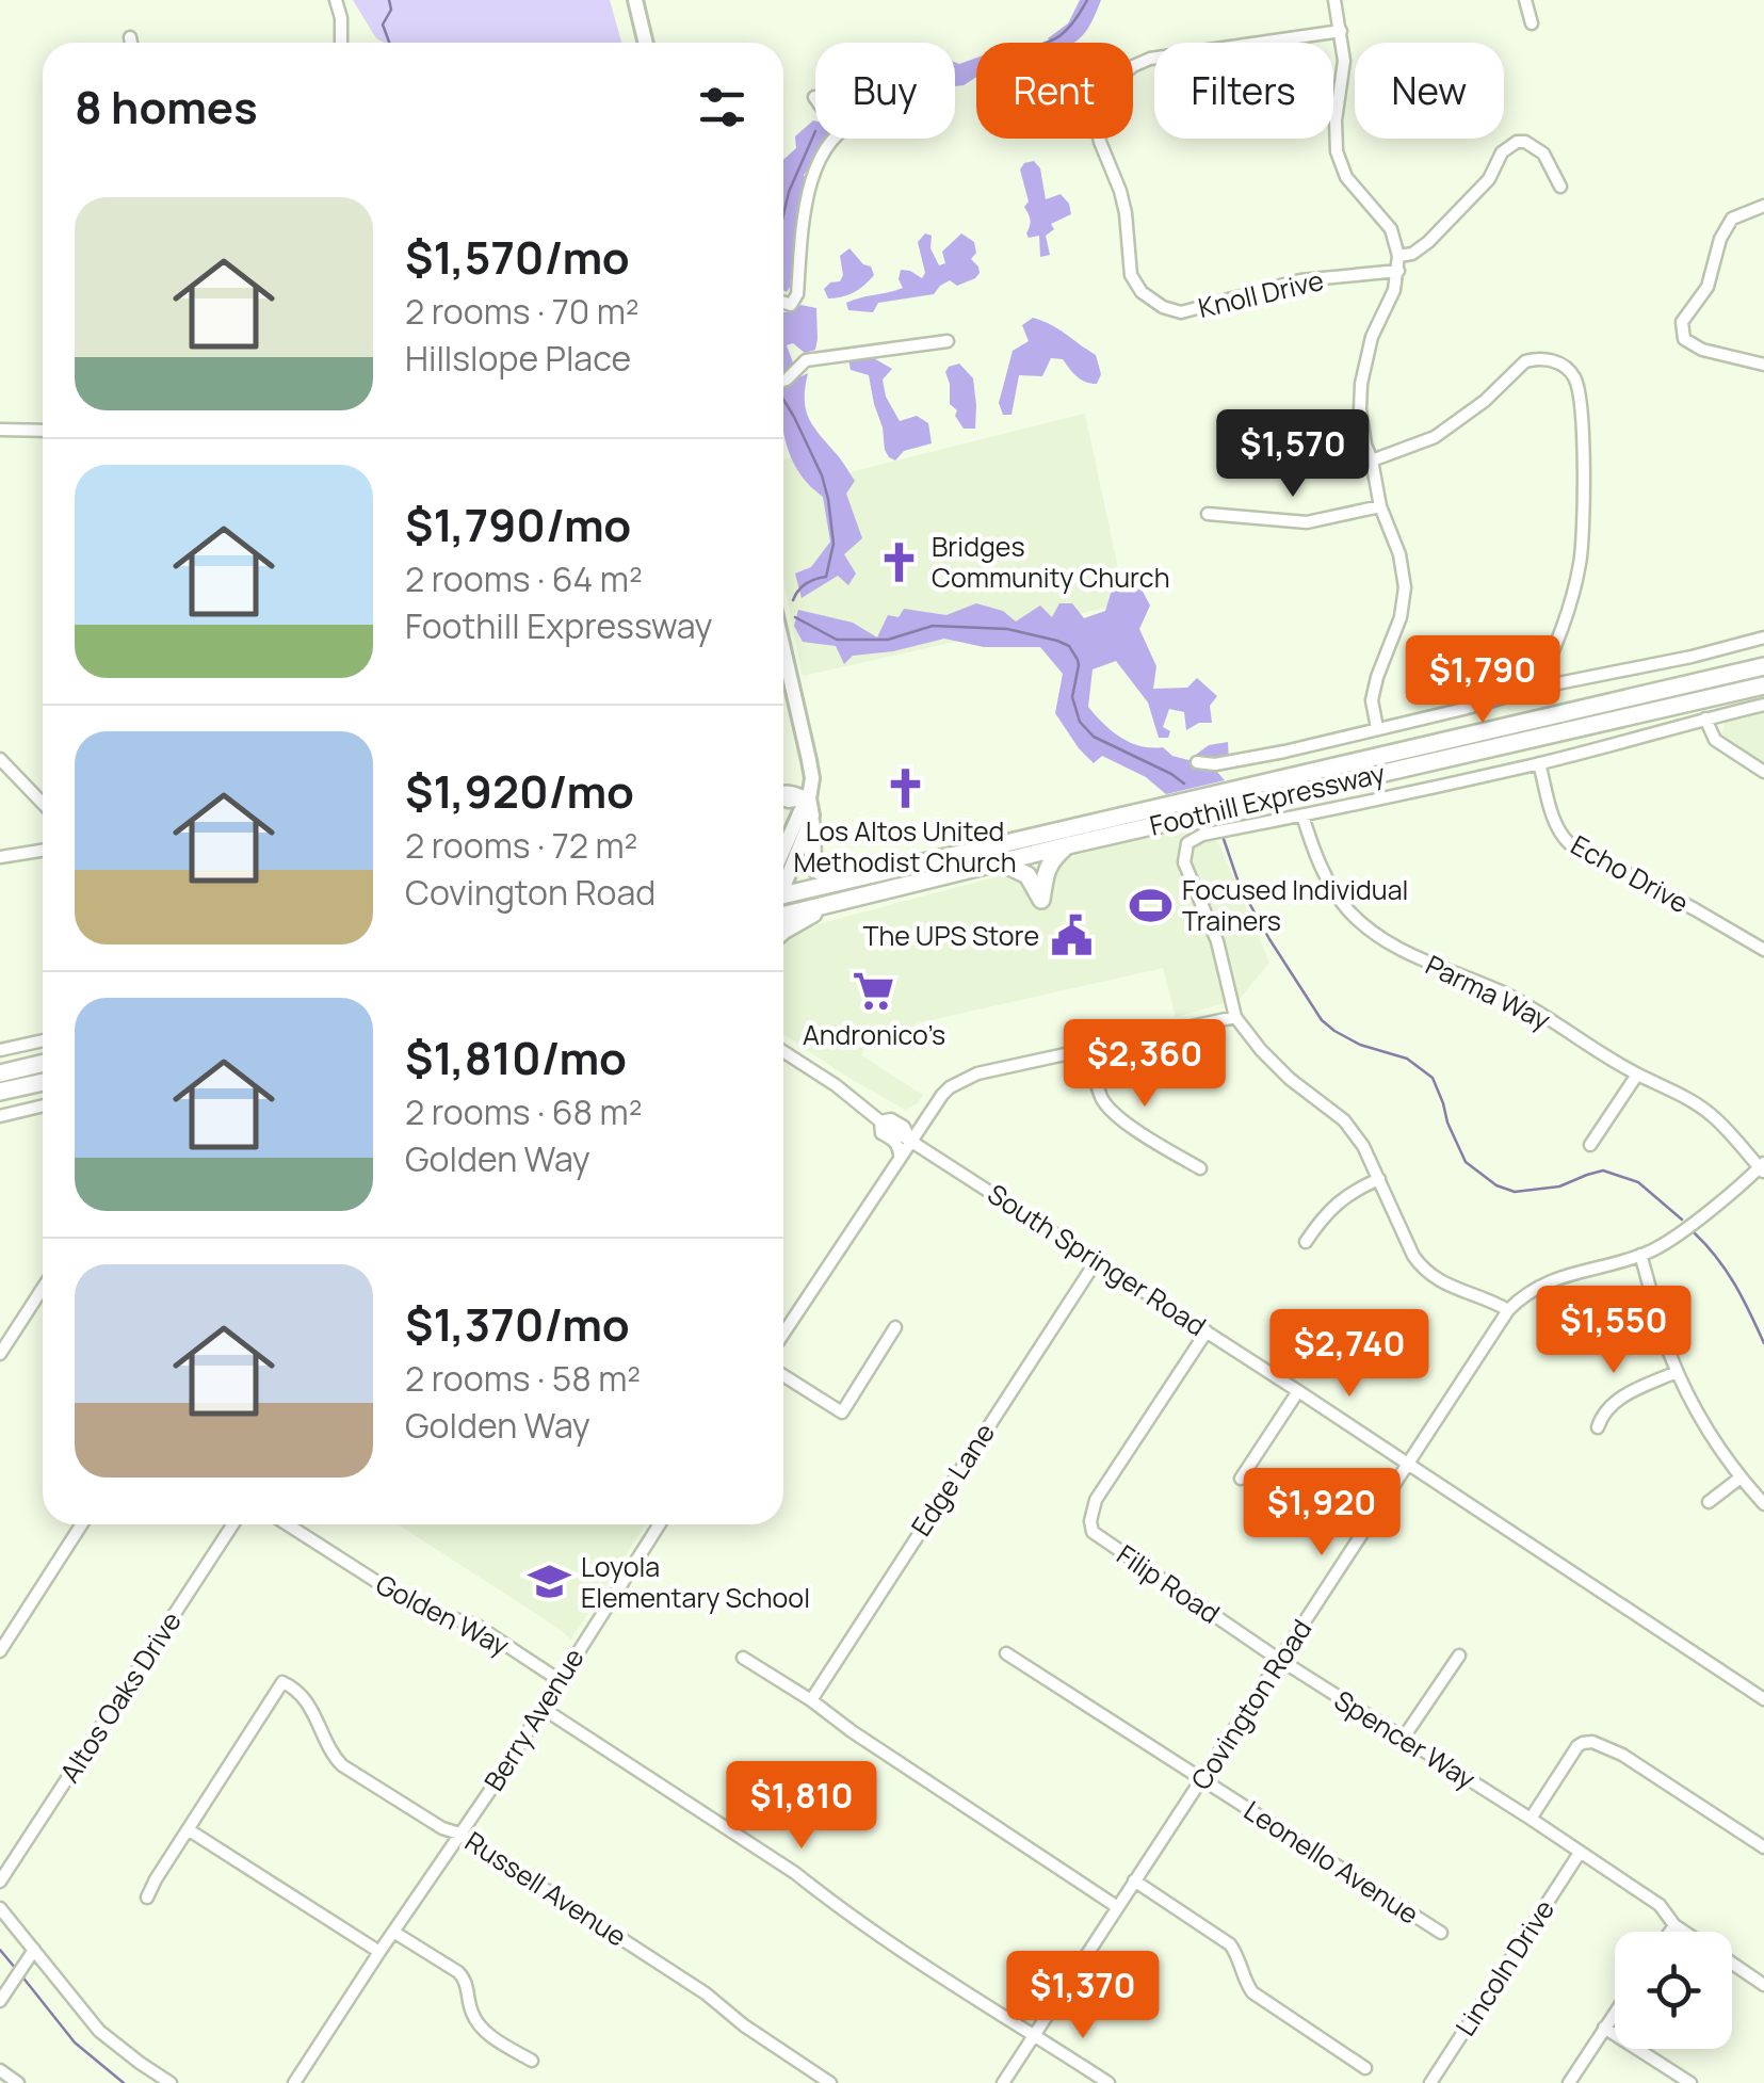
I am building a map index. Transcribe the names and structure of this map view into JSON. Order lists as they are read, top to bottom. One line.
{"streets":{"highway":["Foothill Expressway"],"street":["Knoll Drive","Echo Drive","Parma Way","South Springer Road","Edge Lane","Filip Road","Golden Way","Altos Oaks Drive","Covington Road","Berry Avenue","Spencer Way","Leonello Avenue","Russell Avenue","Lincoln Drive"]},"crossings":[["Parma Way","Covington Road"],["South Springer Road","Edge Lane"],["South Springer Road","Filip Road"],["South Springer Road","Covington Road"],["Filip Road","Covington Road"],["Filip Road","Spencer Way"],["Golden Way","Berry Avenue"],["Covington Road","Spencer Way"],["Covington Road","Leonello Avenue"],["Berry Avenue","Russell Avenue"],["Spencer Way","Lincoln Drive"]],"places":{"church":["Bridges Community Church","Los Altos United Methodist Church"],"sports":["Focused Individual Trainers"],"public building":["The UPS Store"],"supermarket":["Andronico’s"],"school or university":["Loyola Elementary School"]},"page":{"chip":["Buy","Rent","Filters","New"],"heading":"8 homes","list":[{"name":"$1,570/mo","note":"2 rooms · 70 m² · Hillslope Place"},{"name":"$1,790/mo","note":"2 rooms · 64 m² · Foothill Expressway"},{"name":"$1,920/mo","note":"2 rooms · 72 m² · Covington Road"},{"name":"$1,810/mo","note":"2 rooms · 68 m² · Golden Way"},{"name":"$1,370/mo","note":"2 rooms · 58 m² · Golden Way"}],"price":["$1,570","$1,790","$2,360","$1,550","$2,740","$1,920","$1,810","$1,370"]}}
